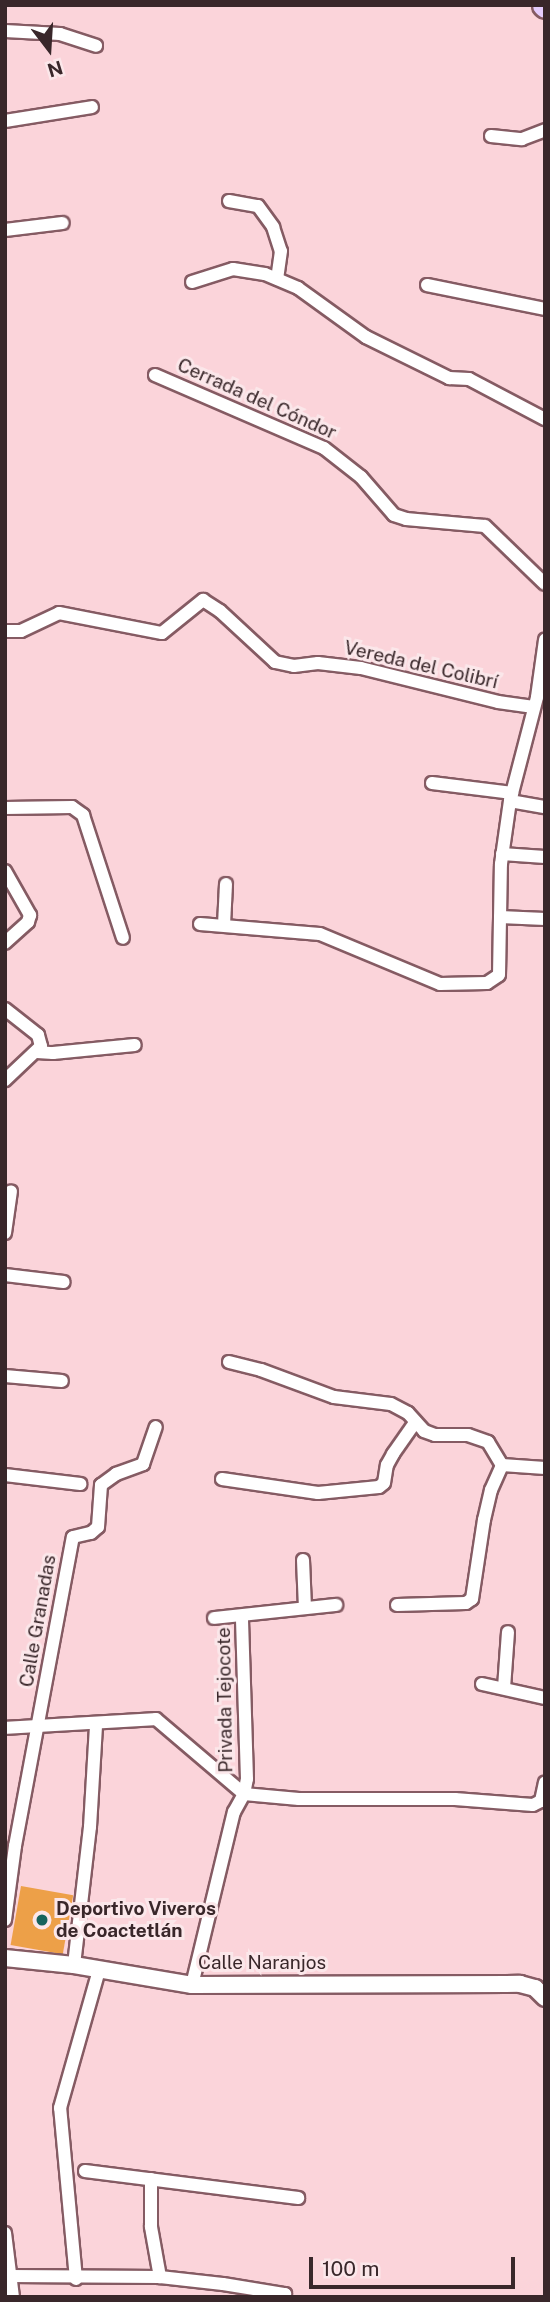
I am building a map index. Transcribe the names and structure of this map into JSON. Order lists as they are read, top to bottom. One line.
{"streets":{"street":["Cerrada del Cóndor","Vereda del Colibrí","Calle Granadas","Privada Tejocote","Calle Naranjos"]},"crossings":[["Privada Tejocote","Calle Naranjos"]],"places":["Deportivo Viveros de Coactetlán"],"scale_bar":"100 m","north":"bottom"}
